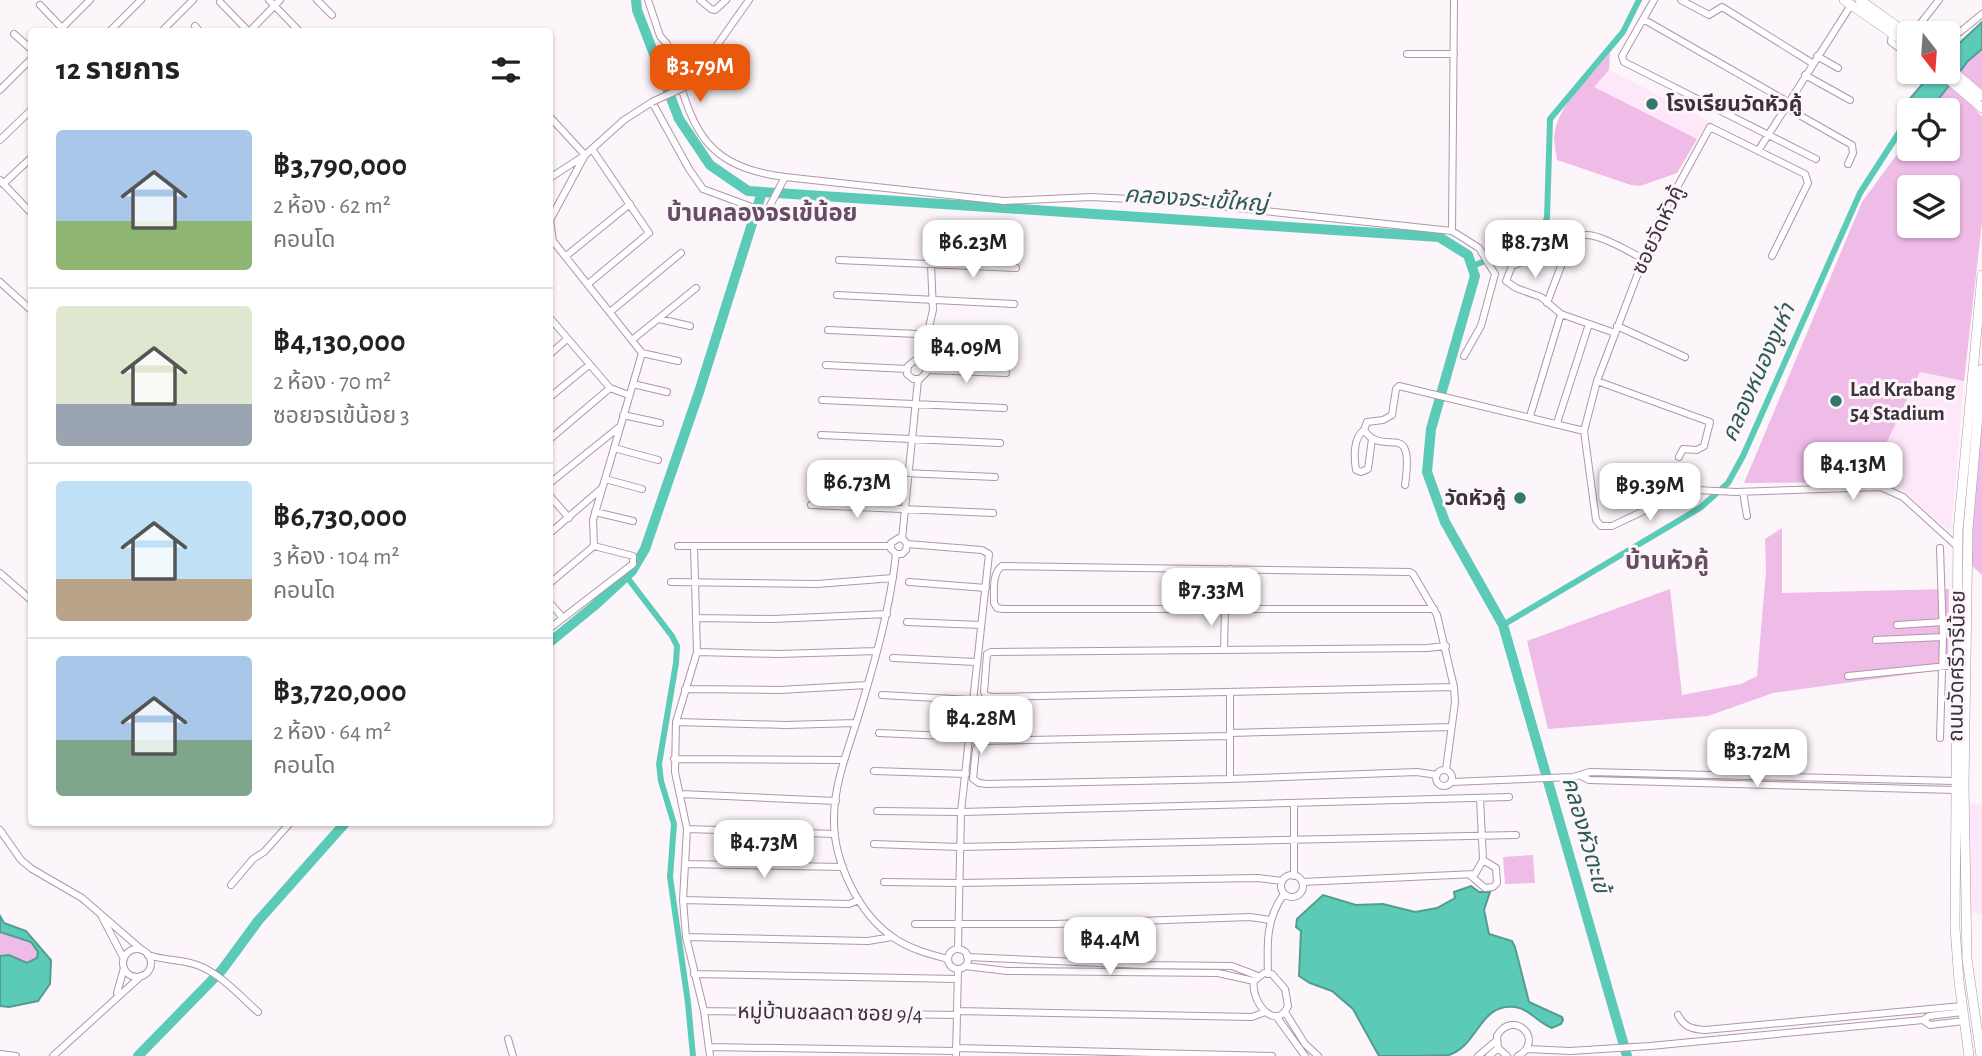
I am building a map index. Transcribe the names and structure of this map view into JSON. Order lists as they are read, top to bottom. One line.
{"streets":{"main road":["ถนนวัดศรีวารีน้อย"],"street":["ซอยวัดหัวคู้","หมู่บ้านชลลดา ซอย 9/4"]},"districts":["บ้านคลองจรเข้น้อย","บ้านหัวคู้"],"water":["คลองจระเข้ใหญ่","คลองหนองงูเห่า","คลองหัวตะเข้"],"places":["โรงเรียนวัดหัวคู้","Lad Krabang 54 Stadium","วัดหัวคู้"],"north":"bottom","page":{"heading":"12 รายการ","price":["฿3.79M","฿6.23M","฿8.73M","฿4.09M","฿4.13M","฿6.73M","฿9.39M","฿7.33M","฿4.28M","฿3.72M","฿4.73M","฿4.4M"],"list":[{"name":"฿3,790,000","note":"2 ห้อง · 62 m² · คอนโด"},{"name":"฿4,130,000","note":"2 ห้อง · 70 m² · ซอยจรเข้น้อย 3"},{"name":"฿6,730,000","note":"3 ห้อง · 104 m² · คอนโด"},{"name":"฿3,720,000","note":"2 ห้อง · 64 m² · คอนโด"}]}}
